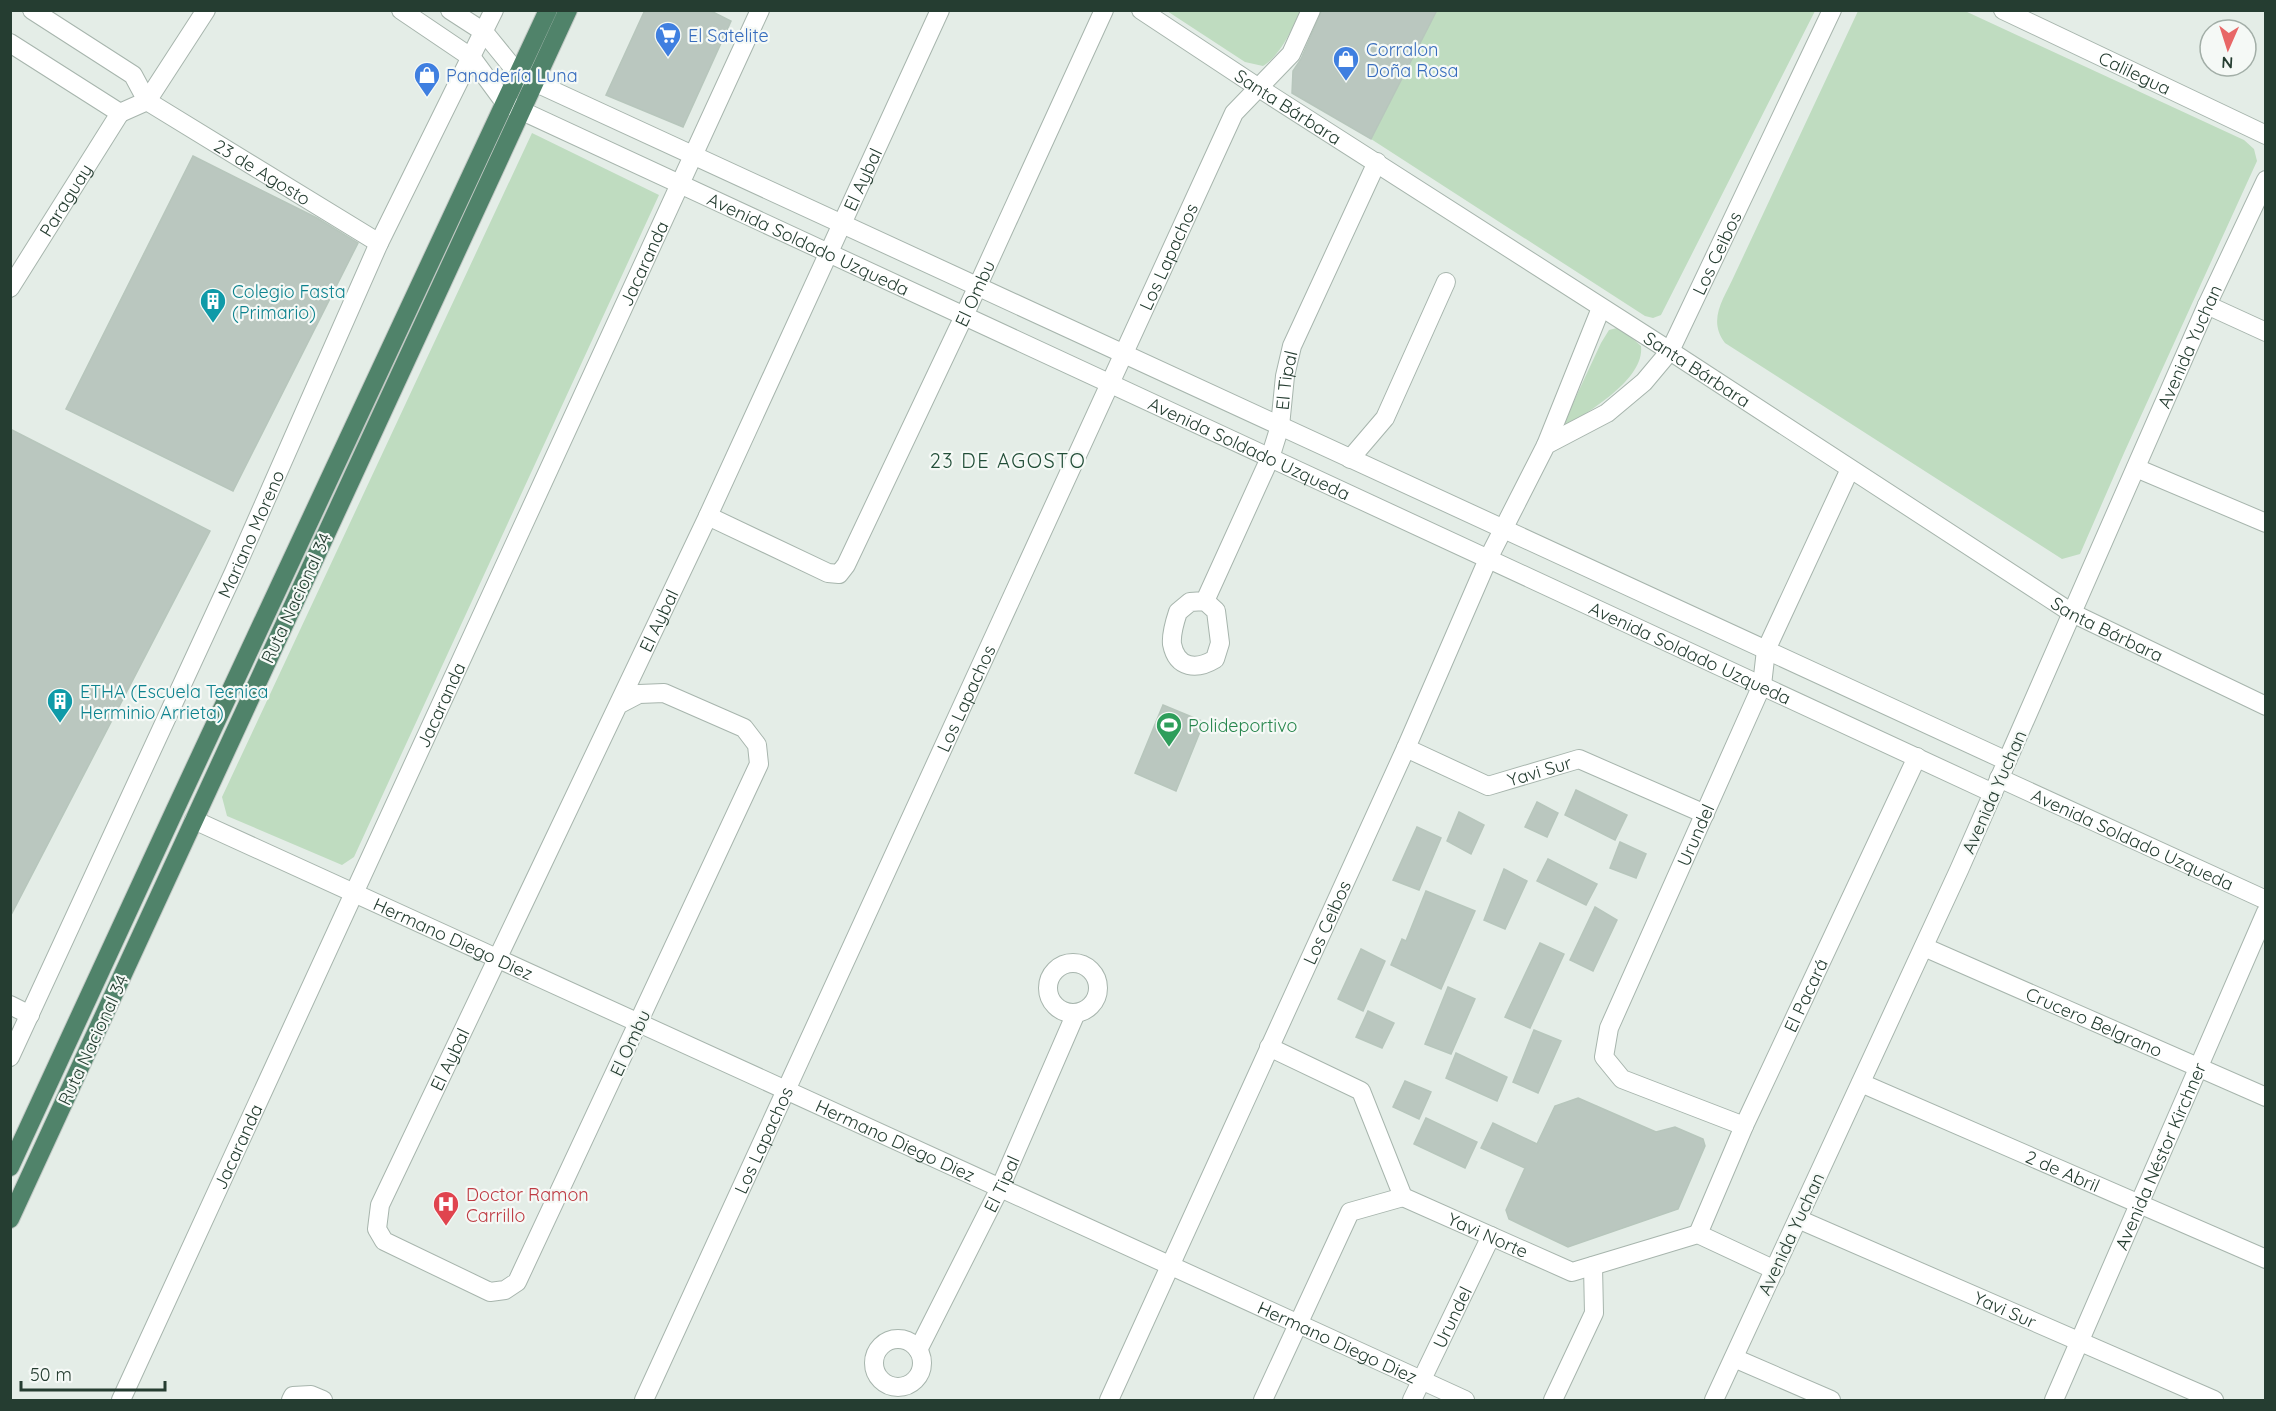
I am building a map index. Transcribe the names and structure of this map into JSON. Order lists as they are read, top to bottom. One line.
{"streets":{"highway":["Ruta Nacional 34"],"street":["Calilegua","Santa Bárbara","23 de Agosto","El Aybal","Paraguay","Avenida Soldado Uzqueda","Los Ceibos","Los Lapachos","Jacaranda","El Ombu","Avenida Yuchan","El Tipal","Mariano Moreno","Yavi Sur","Urundel","Hermano Diego Diez","El Pacará","Crucero Belgrano","Avenida Néstor Kirchner","2 de Abril","Yavi Norte"]},"crossings":[["Santa Bárbara","Los Ceibos"],["Santa Bárbara","Los Lapachos"],["Santa Bárbara","Avenida Yuchan"],["Santa Bárbara","El Tipal"],["Santa Bárbara","Urundel"],["23 de Agosto","Mariano Moreno"],["El Aybal","Avenida Soldado Uzqueda"],["El Aybal","El Ombu"],["El Aybal","Hermano Diego Diez"],["Avenida Soldado Uzqueda","Los Ceibos"],["Avenida Soldado Uzqueda","Los Lapachos"],["Avenida Soldado Uzqueda","Jacaranda"],["Avenida Soldado Uzqueda","El Ombu"],["Avenida Soldado Uzqueda","Avenida Yuchan"],["Avenida Soldado Uzqueda","El Tipal"],["Avenida Soldado Uzqueda","Ruta Nacional 34"],["Avenida Soldado Uzqueda","Urundel"],["Avenida Soldado Uzqueda","El Pacará"],["Los Ceibos","Yavi Sur"],["Los Ceibos","Hermano Diego Diez"],["Los Lapachos","Hermano Diego Diez"],["Jacaranda","Hermano Diego Diez"],["El Ombu","Hermano Diego Diez"],["Avenida Yuchan","Yavi Sur"],["Avenida Yuchan","Crucero Belgrano"],["Avenida Yuchan","2 de Abril"],["El Tipal","Hermano Diego Diez"],["Ruta Nacional 34","Hermano Diego Diez"],["Yavi Sur","Urundel"],["Yavi Sur","Avenida Néstor Kirchner"],["Urundel","Hermano Diego Diez"],["Urundel","El Pacará"],["Urundel","Yavi Norte"],["El Pacará","Yavi Norte"],["Crucero Belgrano","Avenida Néstor Kirchner"],["Avenida Néstor Kirchner","2 de Abril"]],"districts":["23 DE AGOSTO"],"places":{"supermarket":["El Satelite"],"shop":["Corralon Doña Rosa","Panadería Luna"],"building":["Colegio Fasta (Primario)","ETHA (Escuela Tecnica Herminio Arrieta)"],"sports":["Polideportivo"],"hospital":["Doctor Ramon Carrillo"]},"scale_bar":"50 m","north":"bottom"}
